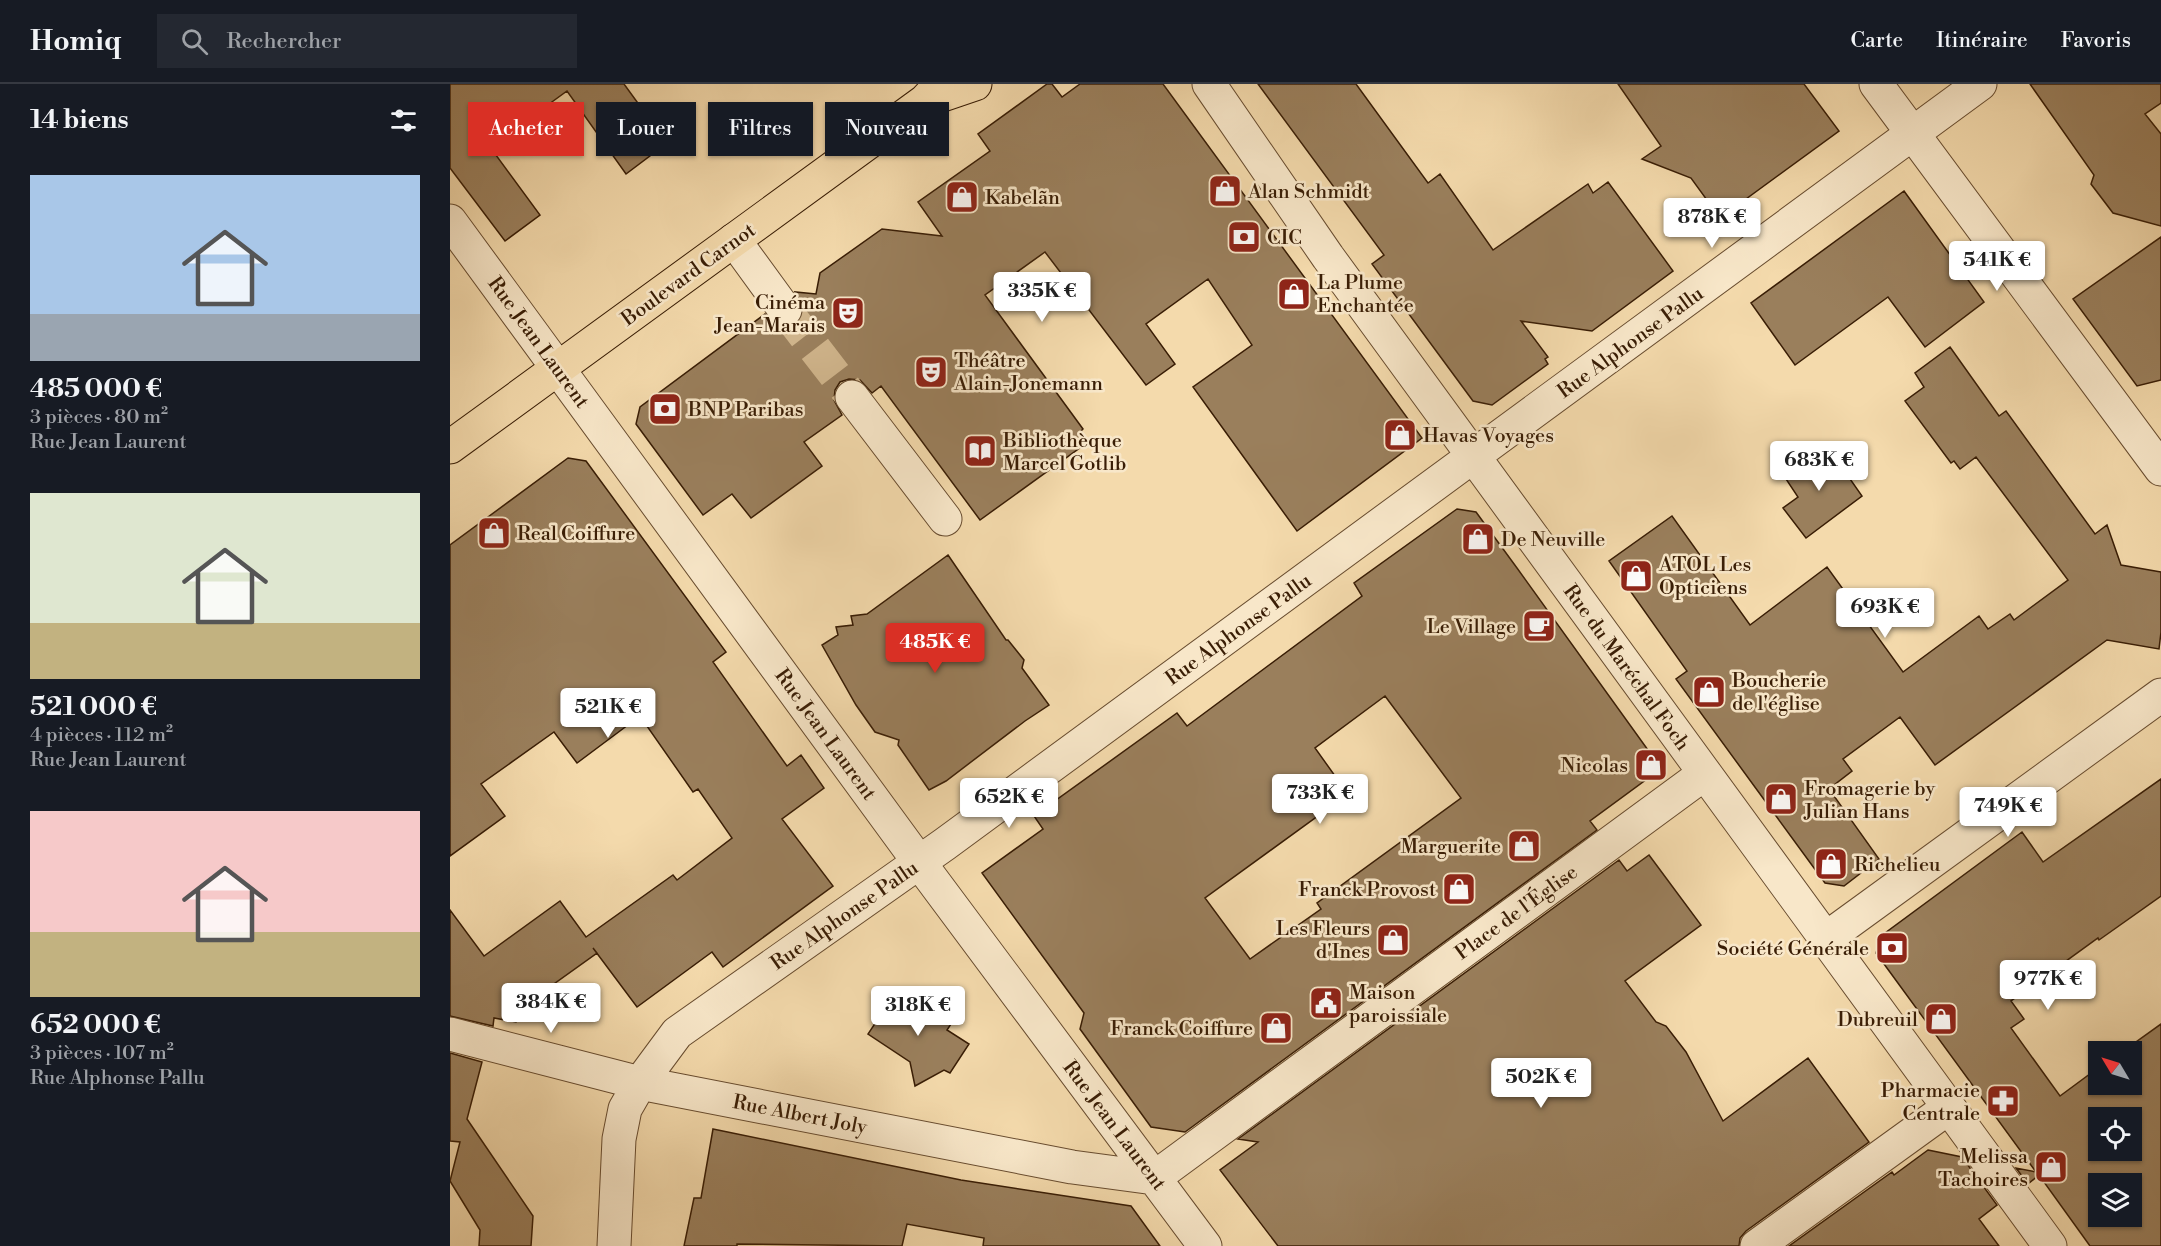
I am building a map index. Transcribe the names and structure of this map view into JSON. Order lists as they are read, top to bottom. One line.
{"streets":{"main road":["Boulevard Carnot"],"street":["Rue Jean Laurent","Rue Alphonse Pallu","Rue du Maréchal Foch","Place de l'Église","Rue Albert Joly"]},"crossings":[["Boulevard Carnot","Rue Jean Laurent"],["Rue Jean Laurent","Rue Alphonse Pallu"],["Rue Jean Laurent","Place de l'Église"],["Rue Jean Laurent","Rue Albert Joly"],["Rue Alphonse Pallu","Rue du Maréchal Foch"],["Rue Alphonse Pallu","Rue Albert Joly"],["Rue du Maréchal Foch","Place de l'Église"],["Place de l'Église","Rue Albert Joly"]],"places":{"shop":["Alan Schmidt","Kabelãn","La Plume Enchantée","Havas Voyages","Real Coiffure","De Neuville","ATOL Les Opticiens","Boucherie de l'église","Nicolas","Fromagerie by Julian Hans","Marguerite","Richelieu","Franck Provost","Les Fleurs d'Ines","Dubreuil","Franck Coiffure","Melissa Tachoires"],"bank":["CIC","BNP Paribas","Société Générale"],"theatre":["Cinéma Jean-Marais","Théâtre Alain-Jonemann"],"library":["Bibliothèque Marcel Gotlib"],"cafe":["Le Village"],"public building":["Maison paroissiale"],"pharmacy":["Pharmacie Centrale"]},"north":"top left","page":{"header":"Homiq","search":"Rechercher","nav":["Carte","Itinéraire","Favoris"],"heading":"14 biens","chip":["Acheter","Louer","Filtres","Nouveau"],"list":[{"name":"485 000 €","note":"3 pièces · 80 m² · Rue Jean Laurent"},{"name":"521 000 €","note":"4 pièces · 112 m² · Rue Jean Laurent"},{"name":"652 000 €","note":"3 pièces · 107 m² · Rue Alphonse Pallu"}],"price":["878K €","541K €","335K €","683K €","693K €","485K €","521K €","733K €","652K €","749K €","977K €","384K €","318K €","502K €"]}}
